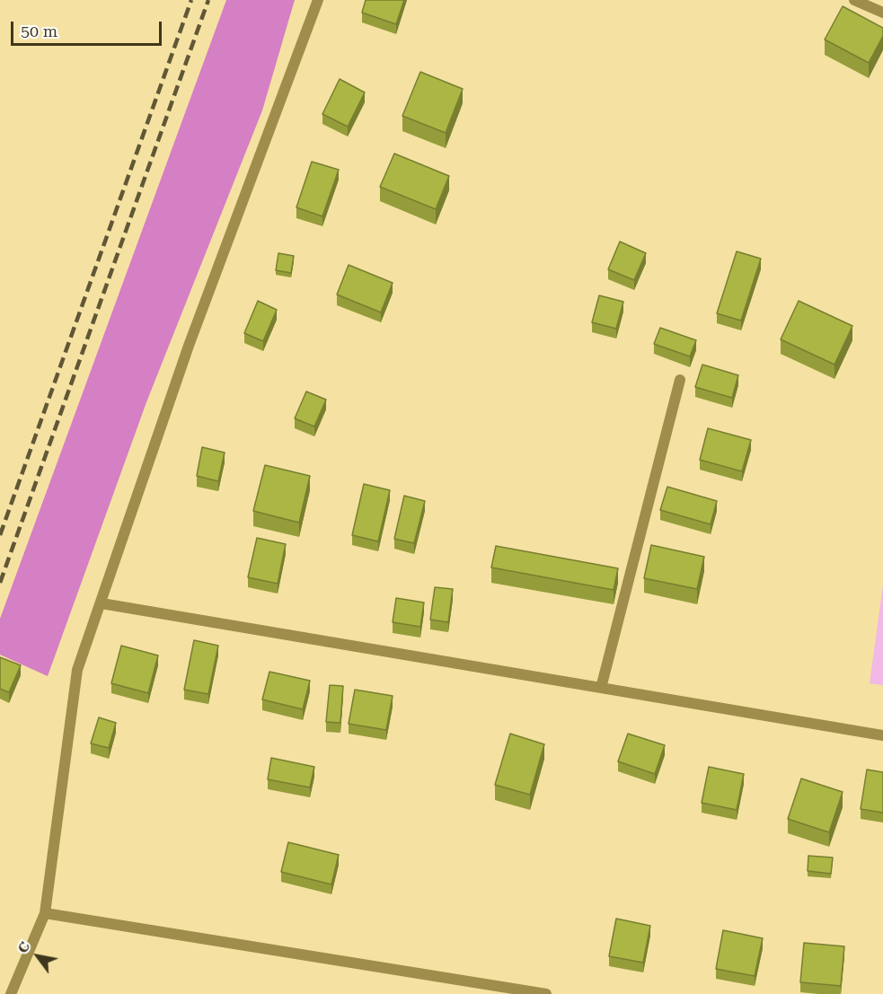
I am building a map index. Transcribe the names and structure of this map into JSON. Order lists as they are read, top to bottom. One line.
{"scale_bar":"50 m","north":"top left"}
